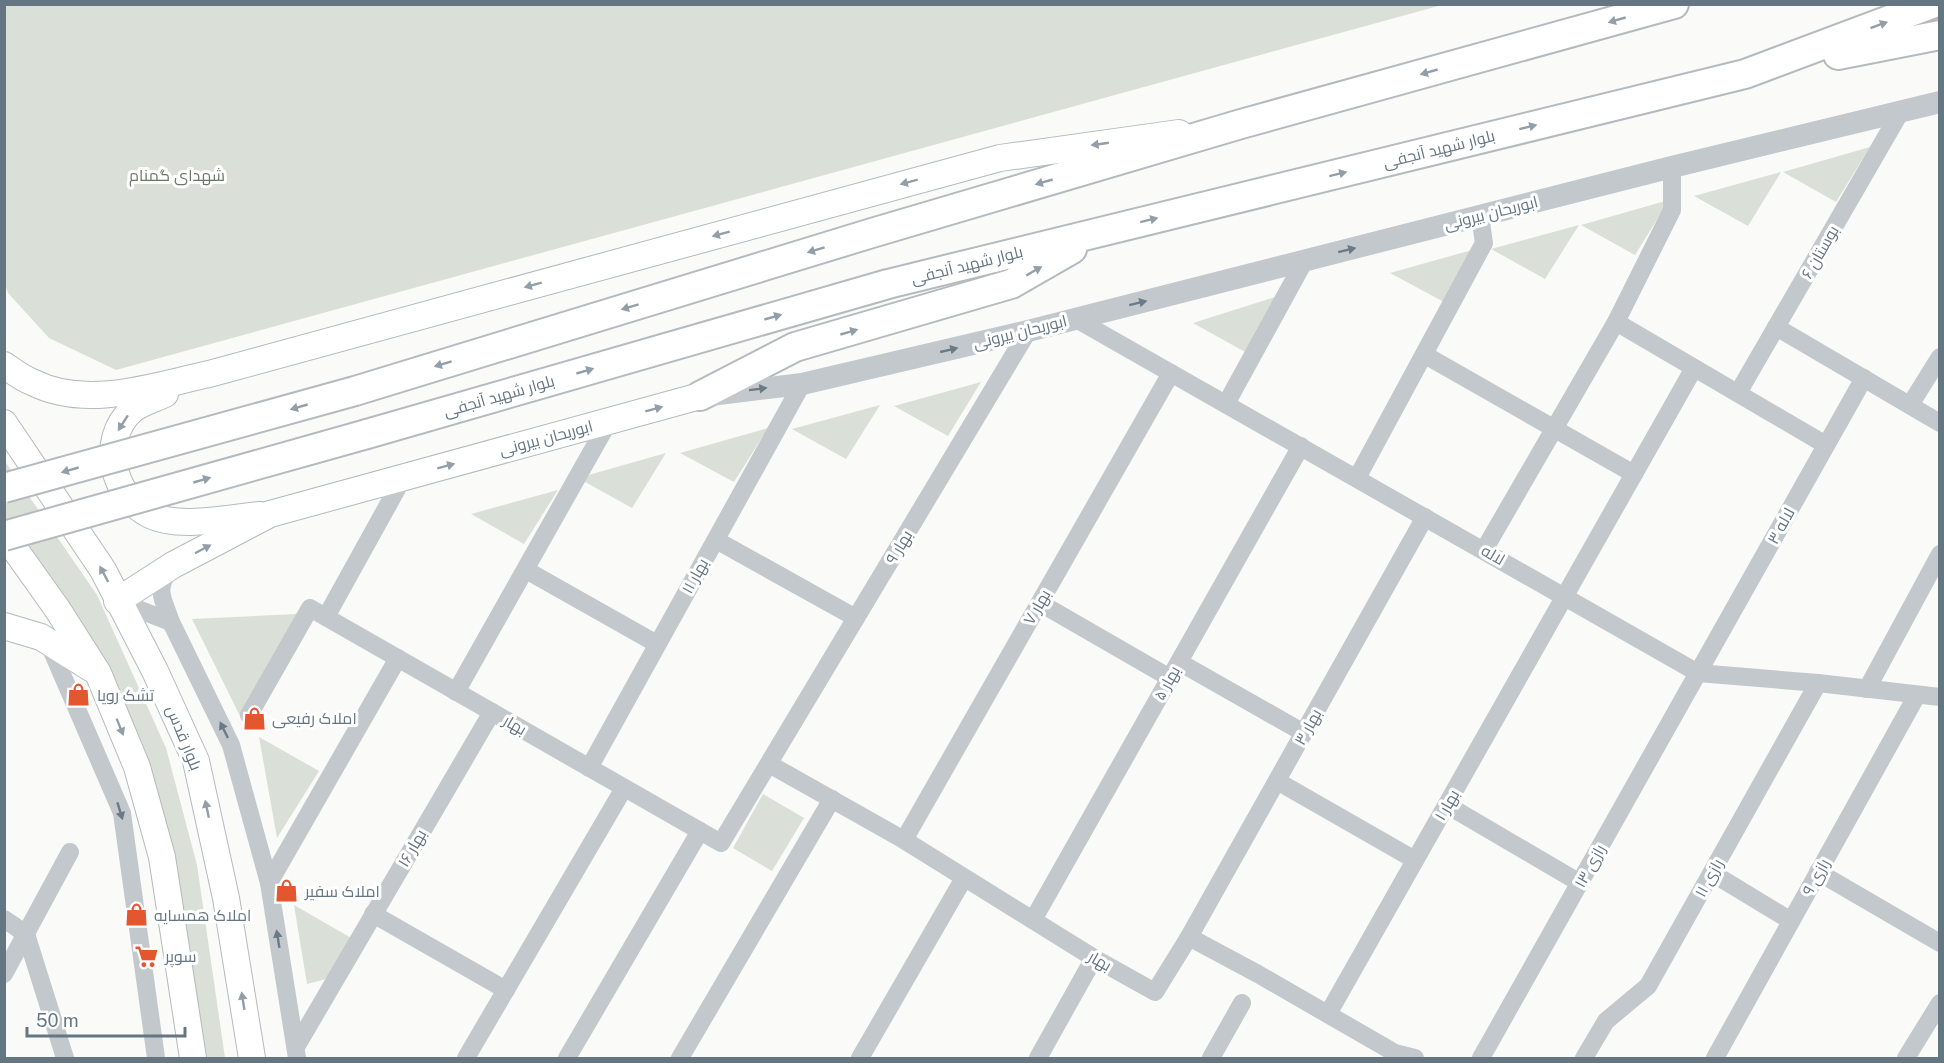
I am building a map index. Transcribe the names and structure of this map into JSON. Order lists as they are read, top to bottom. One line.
{"streets":{"main road":["بلوار شهید آنجفی","ابوریحان بیرونی","بلوار قدس"],"street":["بوستان ۶","لاله ۳","بهار ۹","لاله","بهار ۱۱","بهار ۷","بهار ۵","بهار","بهار ۳","بهار ۱","بهار ۱۶","رازی ۱۳","رازی ۹","رازی ۱۱"]},"crossings":[["ابوریحان بیرونی","بوستان ۶"],["ابوریحان بیرونی","بهار ۹"],["ابوریحان بیرونی","لاله"],["ابوریحان بیرونی","بهار ۱۱"],["ابوریحان بیرونی","بلوار قدس"],["لاله ۳","لاله"],["لاله ۳","رازی ۱۳"],["بهار ۹","بهار"],["لاله","بهار ۷"],["لاله","بهار ۵"],["لاله","بهار ۳"],["لاله","بهار ۱"],["لاله","رازی ۱۳"],["لاله","رازی ۹"],["لاله","رازی ۱۱"],["بهار ۱۱","بهار"],["بهار ۷","بهار"],["بهار ۵","بهار"],["بهار","بهار ۳"],["بهار","بهار ۱۶"]],"one_way":["ابوریحان بیرونی"],"parks":["شهدای گمنام"],"places":{"shop":["تشک رویا","املاک رفیعی","املاک سفیر","املاک همسایه"],"supermarket":["سوپر"]},"scale_bar":"50 m"}
